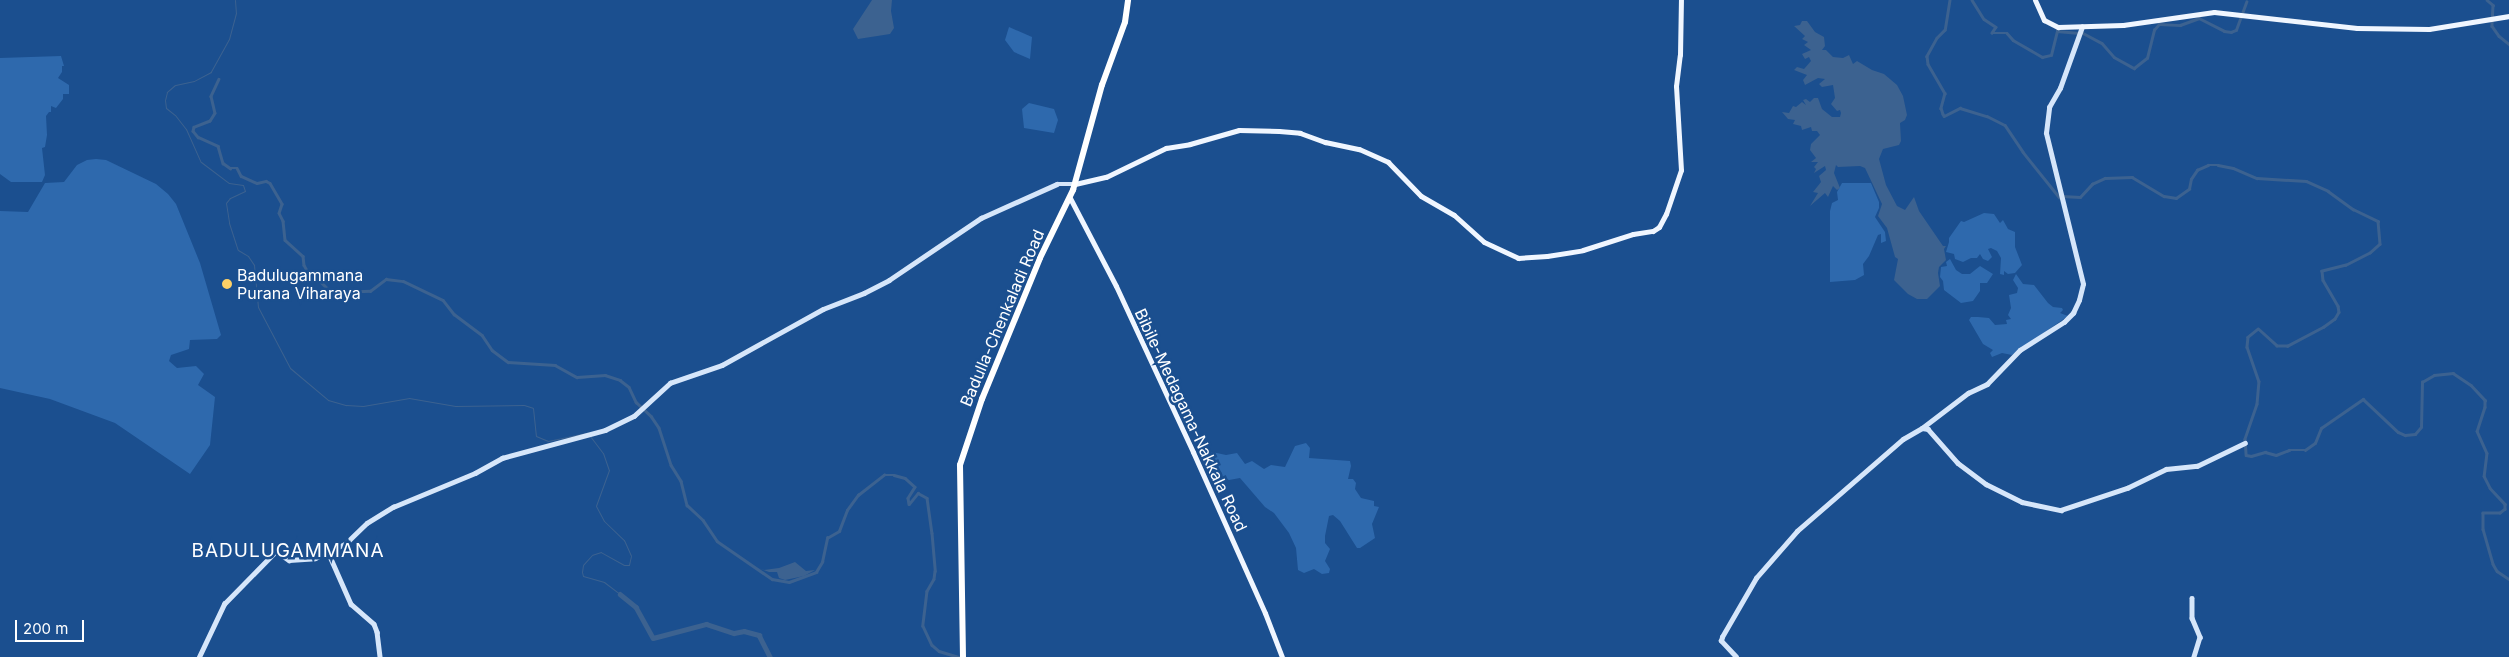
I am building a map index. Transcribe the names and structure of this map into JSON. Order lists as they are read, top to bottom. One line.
{"streets":{"highway":["Badulla-Chenkaladi Road"],"main road":["Bibile-Medagama-Nakkala Road"]},"crossings":[["Badulla-Chenkaladi Road","Bibile-Medagama-Nakkala Road"]],"districts":["BADULUGAMMANA"],"places":["Badulugammana Purana Viharaya"],"scale_bar":"200 m"}
